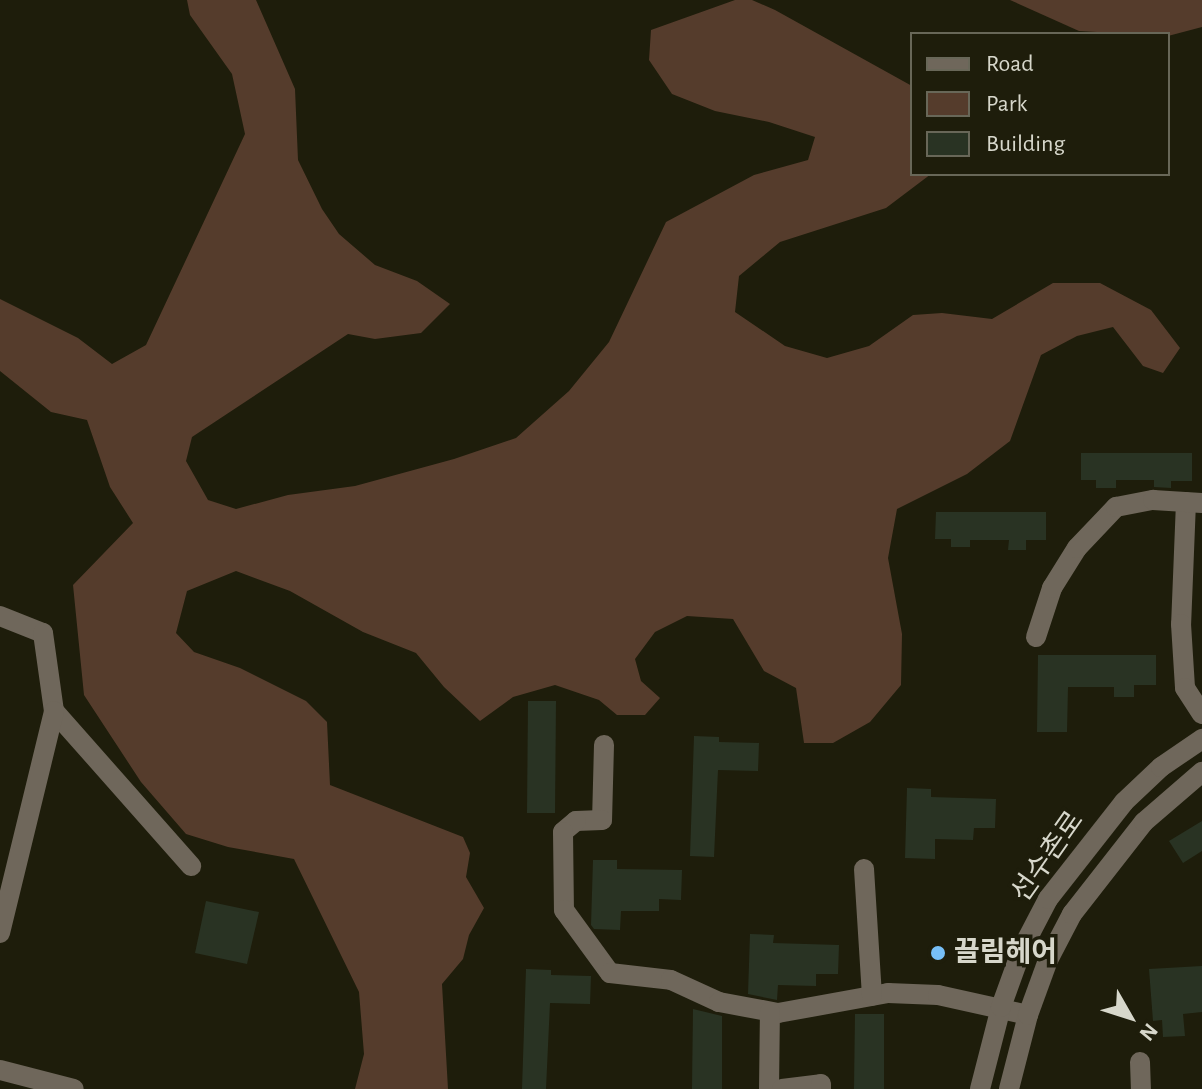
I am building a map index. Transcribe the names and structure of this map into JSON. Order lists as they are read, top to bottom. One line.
{"streets":{"street":["선수촌로"]},"places":["끌림헤어"],"legend":["Road","Park","Building"],"north":"bottom right"}
